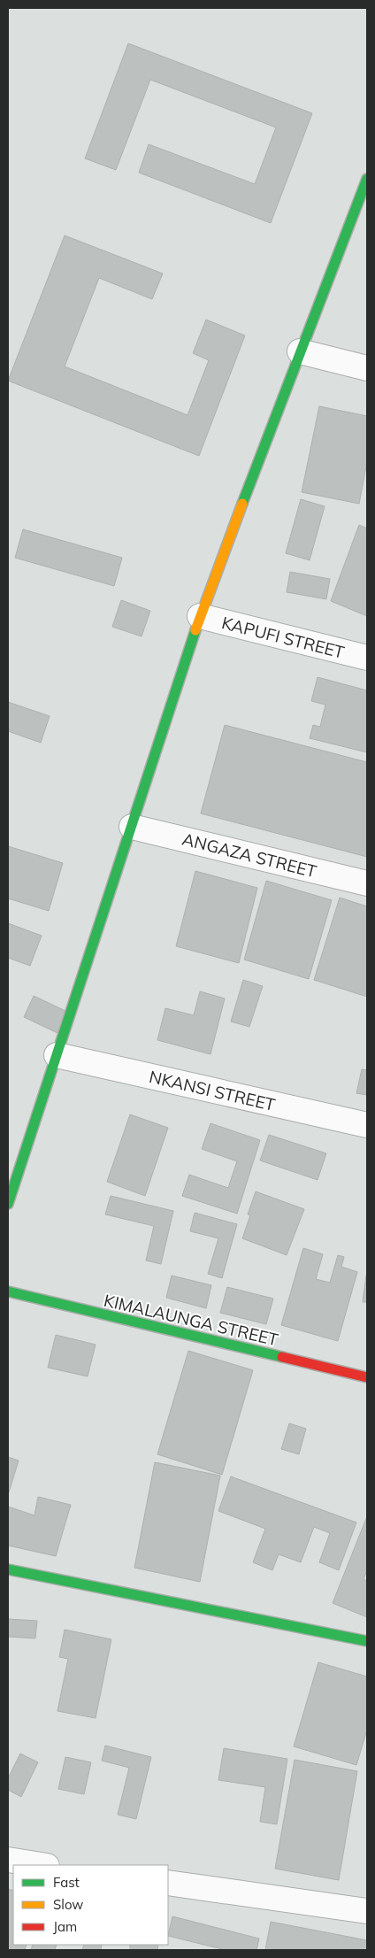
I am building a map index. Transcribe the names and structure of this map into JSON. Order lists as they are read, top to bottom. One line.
{"streets":{"street":["KAPUFI STREET","ANGAZA STREET","NKANSI STREET","KIMALAUNGA STREET"]},"legend":["Fast","Slow","Jam"]}
